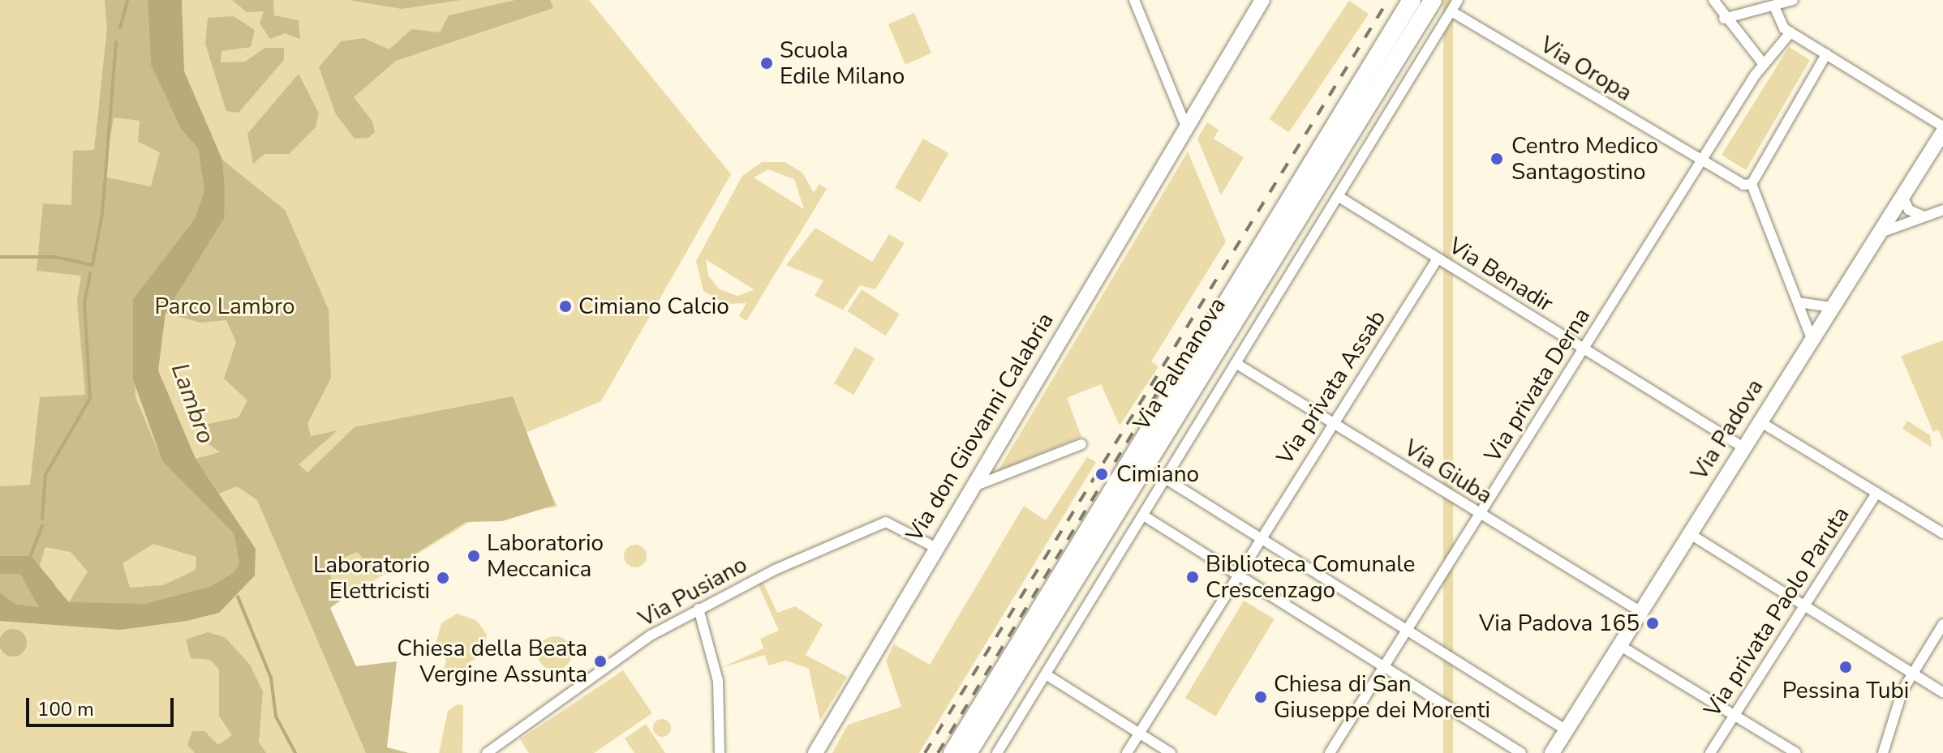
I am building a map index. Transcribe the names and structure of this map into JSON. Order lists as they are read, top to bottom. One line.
{"streets":{"highway":["Via Palmanova"],"street":["Via Oropa","Via Benadir","Via privata Derna","Via privata Assab","Via don Giovanni Calabria","Via Padova","Via Giuba","Via Pusiano","Via privata Paolo Paruta"]},"crossings":[["Via Oropa","Via Palmanova"],["Via Oropa","Via privata Derna"],["Via Benadir","Via Palmanova"],["Via Benadir","Via privata Derna"],["Via Benadir","Via privata Assab"],["Via Benadir","Via Padova"],["Via Palmanova","Via Giuba"],["Via privata Derna","Via Giuba"],["Via privata Assab","Via Giuba"],["Via don Giovanni Calabria","Via Pusiano"],["Via Padova","Via Giuba"]],"water":["Lambro"],"parks":["Parco Lambro"],"places":["Scuola Edile Milano","Centro Medico Santagostino","Cimiano Calcio","Cimiano","Laboratorio Meccanica","Biblioteca Comunale Crescenzago","Laboratorio Elettricisti","Via Padova 165","Chiesa della Beata Vergine Assunta","Pessina Tubi","Chiesa di San Giuseppe dei Morenti"],"scale_bar":"100 m"}
